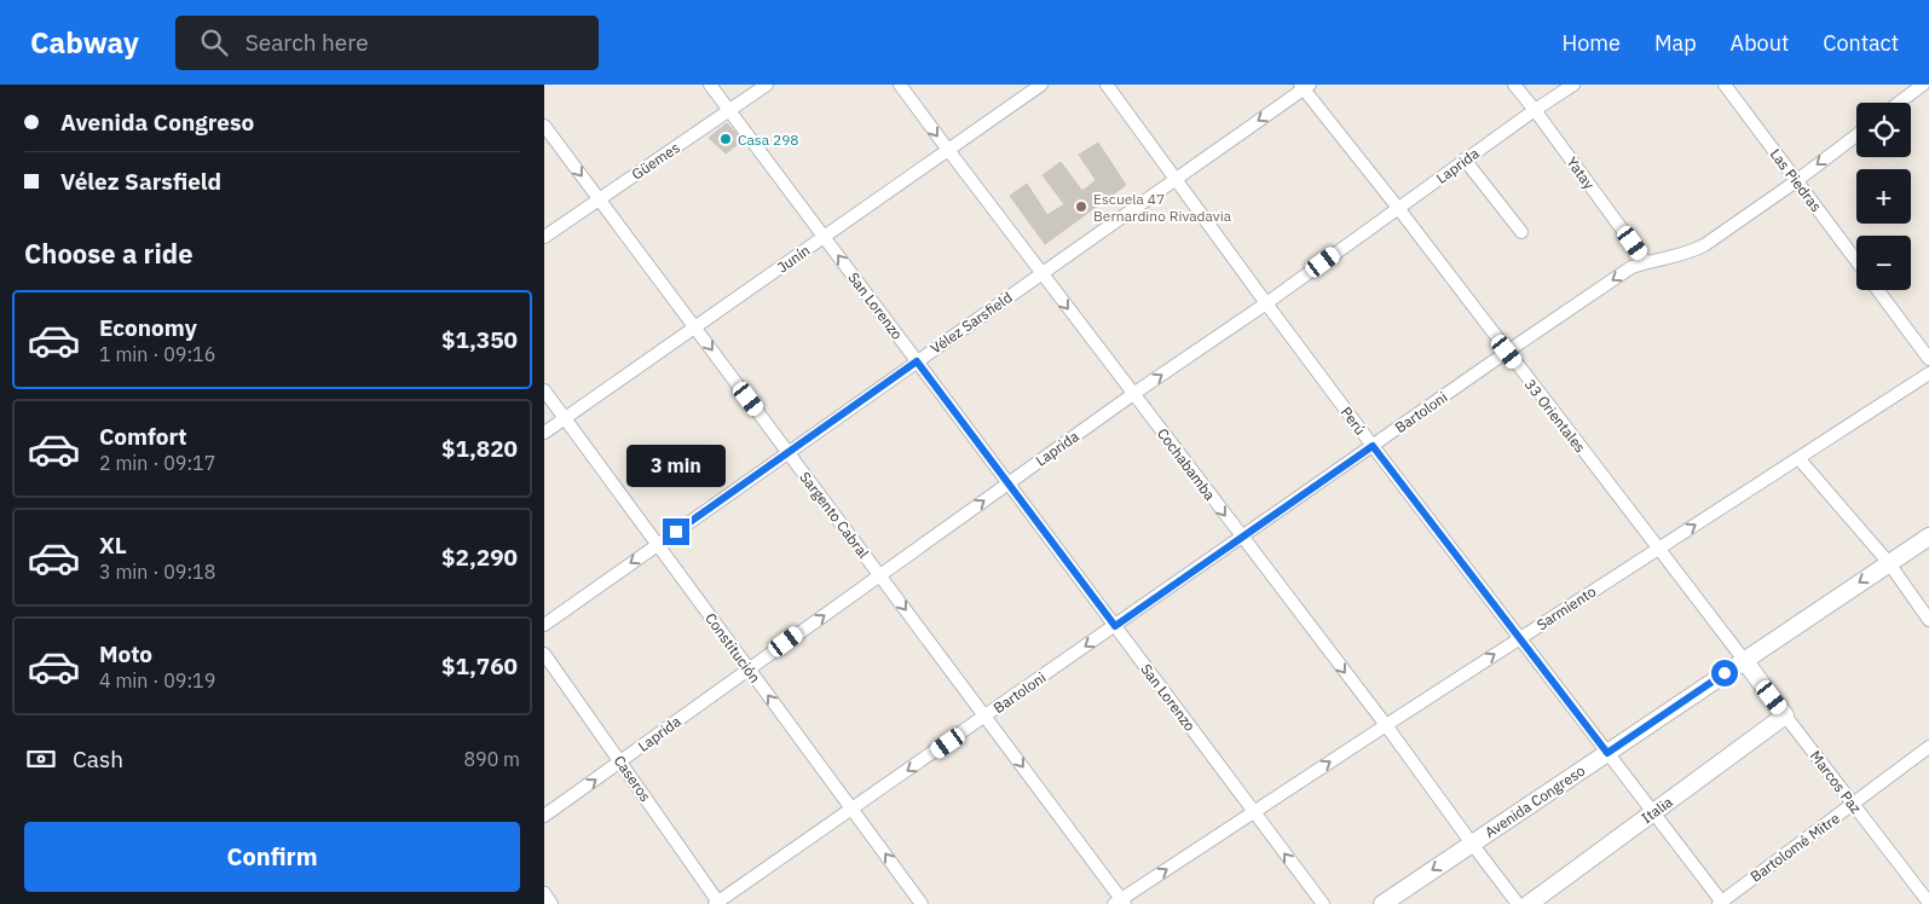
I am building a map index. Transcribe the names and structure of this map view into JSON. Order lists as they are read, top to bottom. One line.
{"streets":{"street":["Güemes","Laprida","Yatay","Las Piedras","Junín","San Lorenzo","Vélez Sarsfield","Bartoloni","33 Orientales","Perú","Cochabamba","Sargento Cabral","Sarmiento","Constitución","Caseros","Marcos Paz","Avenida Congreso","Italia","Bartolomé Mitre"]},"crossings":[["Güemes","San Lorenzo"],["Güemes","Sargento Cabral"],["Laprida","Yatay"],["Laprida","San Lorenzo"],["Laprida","33 Orientales"],["Laprida","Perú"],["Laprida","Cochabamba"],["Laprida","Sargento Cabral"],["Laprida","Constitución"],["Laprida","Caseros"],["Yatay","Bartoloni"],["Las Piedras","Bartoloni"],["Junín","San Lorenzo"],["Junín","Cochabamba"],["Junín","Sargento Cabral"],["Junín","Constitución"],["San Lorenzo","Vélez Sarsfield"],["San Lorenzo","Bartoloni"],["San Lorenzo","Sarmiento"],["Vélez Sarsfield","33 Orientales"],["Vélez Sarsfield","Perú"],["Vélez Sarsfield","Cochabamba"],["Vélez Sarsfield","Sargento Cabral"],["Vélez Sarsfield","Constitución"],["Bartoloni","33 Orientales"],["Bartoloni","Perú"],["Bartoloni","Cochabamba"],["Bartoloni","Sargento Cabral"],["Bartoloni","Constitución"],["Bartoloni","Caseros"],["33 Orientales","Sarmiento"],["33 Orientales","Marcos Paz"],["33 Orientales","Avenida Congreso"],["Perú","Sarmiento"],["Perú","Avenida Congreso"],["Perú","Italia"],["Perú","Bartolomé Mitre"],["Cochabamba","Sarmiento"],["Cochabamba","Avenida Congreso"],["Sargento Cabral","Sarmiento"],["Marcos Paz","Avenida Congreso"],["Marcos Paz","Italia"],["Marcos Paz","Bartolomé Mitre"]],"one_way":["Laprida","Bartoloni","Cochabamba","Sargento Cabral","Sarmiento","Constitución","Avenida Congreso"],"places":["Casa 298","Escuela 47 Bernardino Rivadavia"],"page":{"header":"Cabway","search":"Search here","nav":["Home","Map","About","Contact"],"banner":["Avenida Congreso","Vélez Sarsfield"],"map_buttons":["+","−"],"heading":"Choose a ride","list":[{"name":"Economy","note":"1 min · 09:16","value":"$1,350"},{"name":"Comfort","note":"2 min · 09:17","value":"$1,820"},{"name":"XL","note":"3 min · 09:18","value":"$2,290"},{"name":"Moto","note":"4 min · 09:19","value":"$1,760"}],"bubble":"3 min","pay":["Cash","890 m"],"buttons":"Confirm"}}
